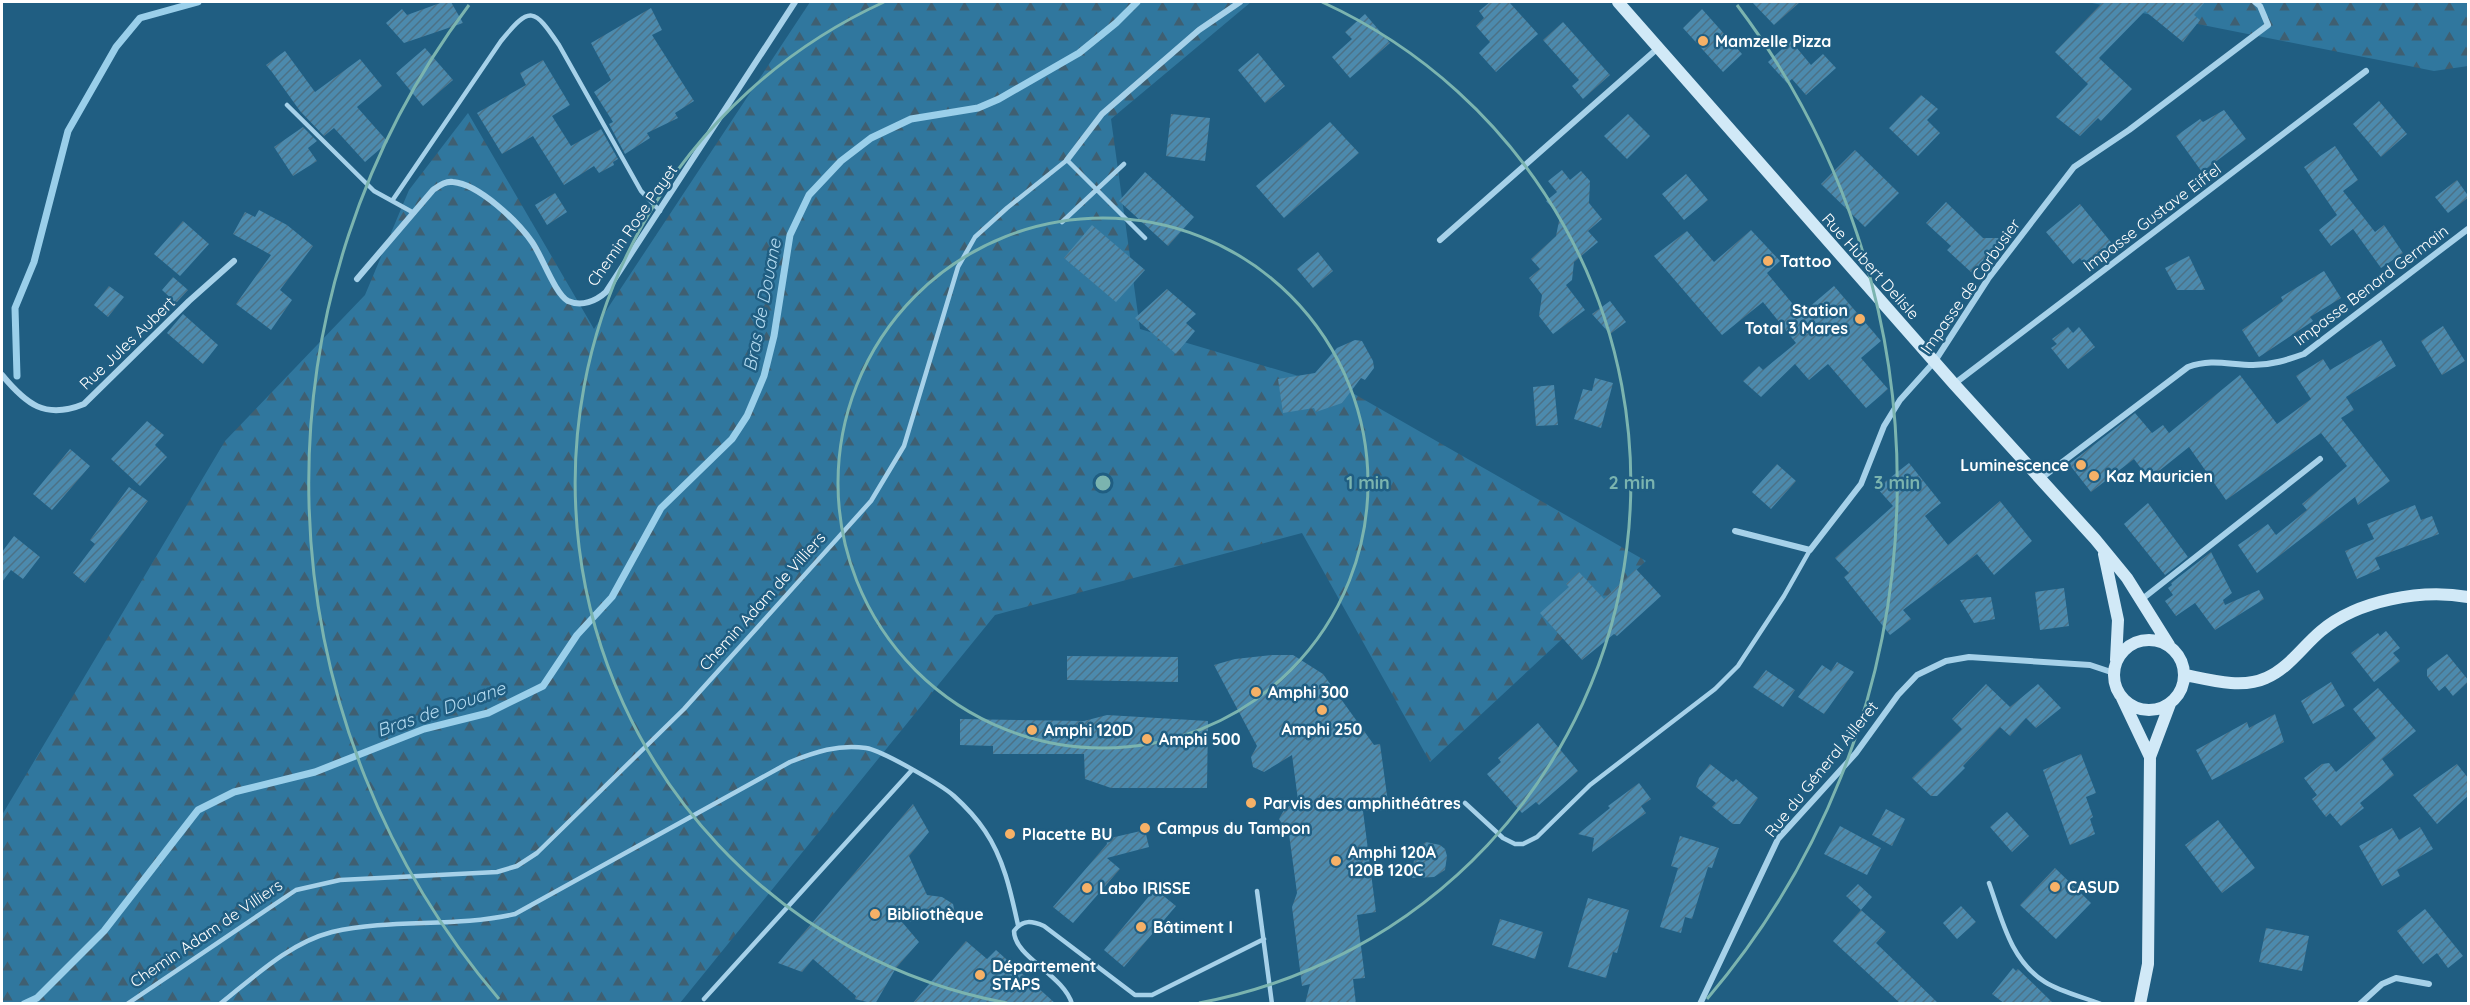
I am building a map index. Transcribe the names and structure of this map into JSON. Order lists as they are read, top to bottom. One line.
{"streets":{"main road":["Rue Hubert Delisle"],"street":["Impasse Gustave Eiffel","Chemin Rose Payet","Impasse Benard Germain","Impasse de Corbusier","Rue Jules Aubert","Chemin Adam de Villiers","Rue du Géneral Ailleret"]},"crossings":[["Impasse Gustave Eiffel","Rue Hubert Delisle"],["Rue Hubert Delisle","Impasse Benard Germain"],["Rue Hubert Delisle","Impasse de Corbusier"],["Rue Hubert Delisle","Rue du Géneral Ailleret"]],"water":["Bras de Douane"],"places":["Mamzelle Pizza","Tattoo","Station Total 3 Mares","Luminescence","Kaz Mauricien","Amphi 300","Amphi 250","Amphi 120D","Amphi 500","Parvis des amphithéâtres","Campus du Tampon","Placette BU","Amphi 120A 120B 120C","CASUD","Labo IRISSE","Bibliothèque","Bâtiment I","Département STAPS"],"rings":["1 min","2 min","3 min"]}
